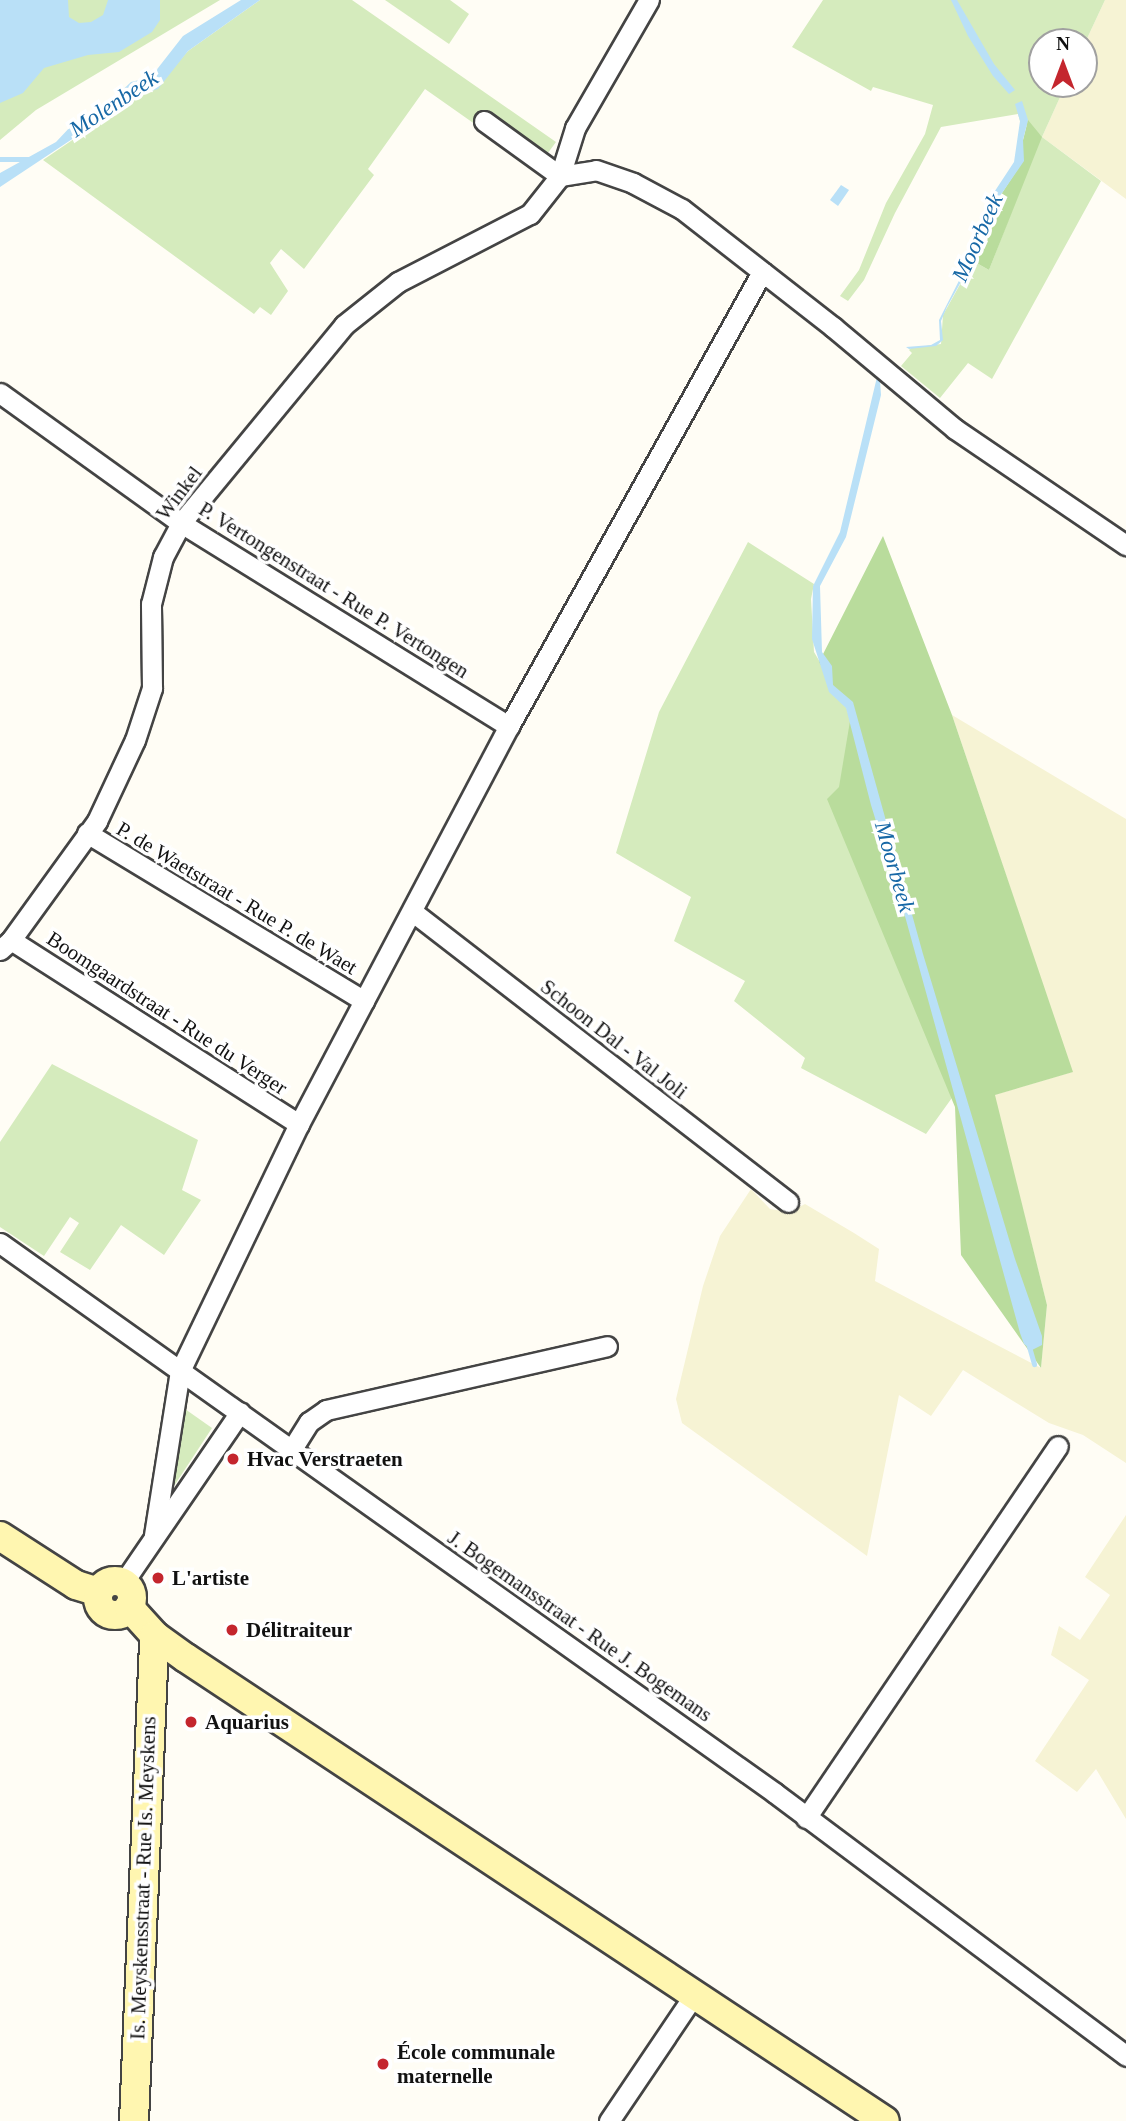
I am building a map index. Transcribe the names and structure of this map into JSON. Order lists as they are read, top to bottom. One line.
{"streets":{"street":["Winkel","P. Vertongenstraat - Rue P. Vertongen","P. de Waetstraat - Rue P. de Waet","Boomgaardstraat - Rue du Verger","Schoon Dal - Val Joli","J. Bogemansstraat - Rue J. Bogemans","Is. Meyskensstraat - Rue Is. Meyskens"]},"crossings":[["Winkel","P. Vertongenstraat - Rue P. Vertongen"],["Winkel","P. de Waetstraat - Rue P. de Waet"],["Winkel","Boomgaardstraat - Rue du Verger"]],"water":["Molenbeek","Moorbeek"],"places":["Hvac Verstraeten","L'artiste","Délitraiteur","Aquarius","École communale maternelle"],"north":"top"}
